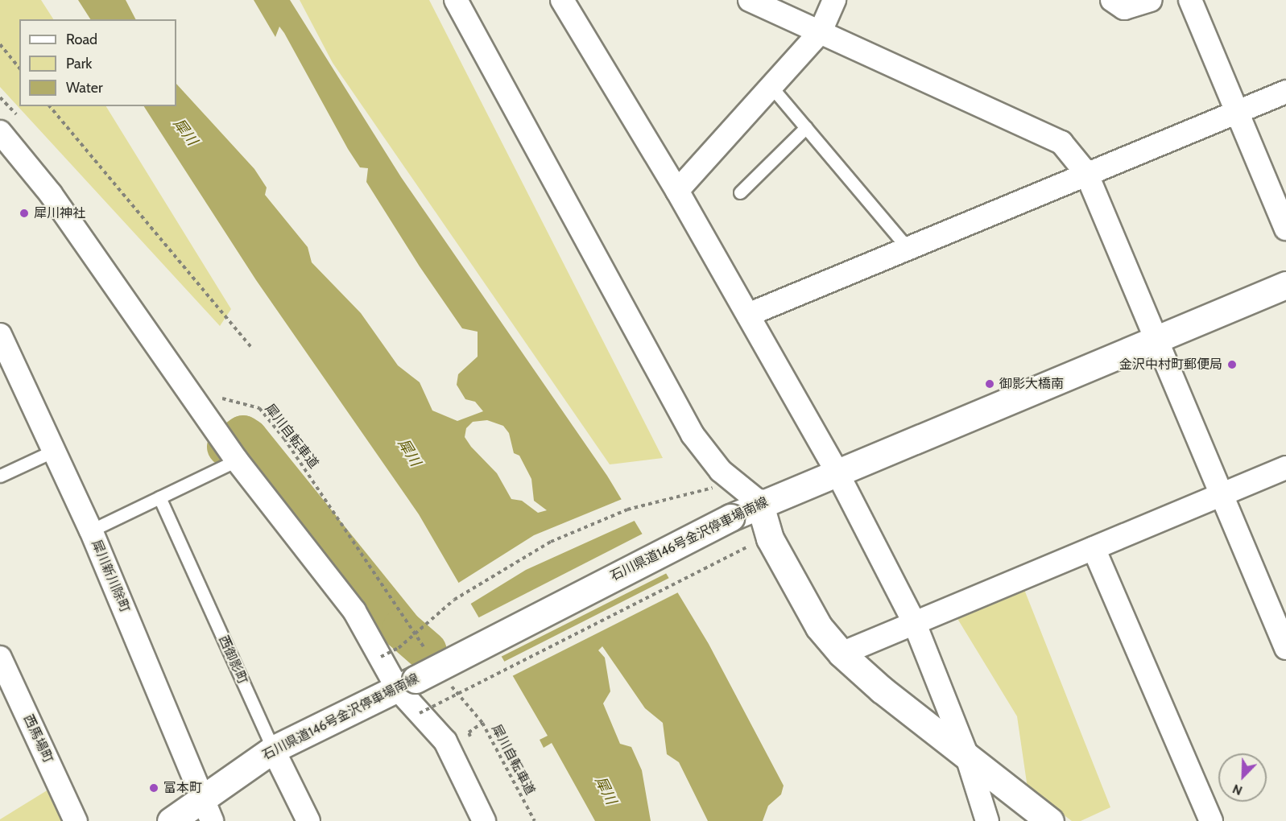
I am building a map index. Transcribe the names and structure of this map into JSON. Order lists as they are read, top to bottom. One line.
{"streets":{"main road":["石川県道146号金沢停車場南線"],"street":["犀川新川除町","西御影町","西馬場町"],"path":["犀川自転車道"]},"crossings":[["石川県道146号金沢停車場南線","犀川新川除町"],["石川県道146号金沢停車場南線","西御影町"]],"water":["犀川"],"places":["犀川神社","金沢中村町郵便局","御影大橋南","富本町"],"legend":["Road","Park","Water"],"north":"bottom left"}
